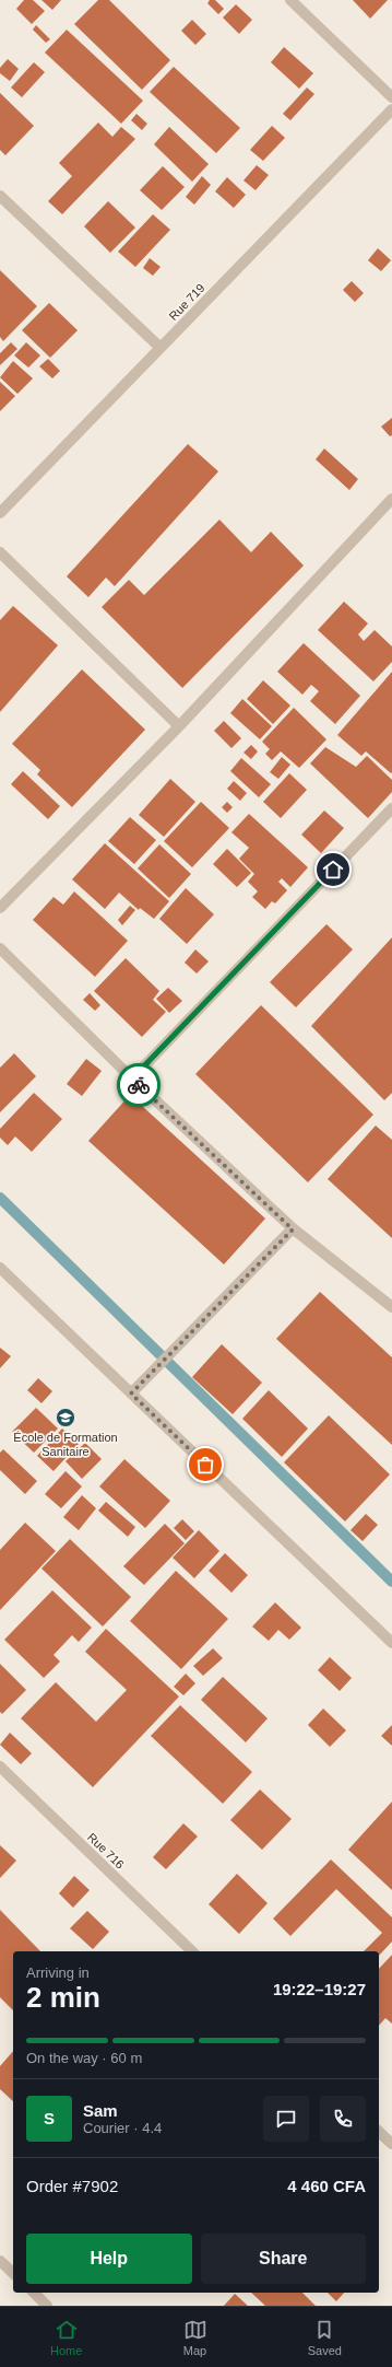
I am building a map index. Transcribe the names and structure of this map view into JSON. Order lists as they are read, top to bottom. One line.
{"streets":{"street":["Rue 719","Rue 716"]},"places":{"school or university":["École de Formation Sanitaire"]},"page":{"heading":["2 min","Arriving in","19:22–19:27"],"panel":["Sam","Courier · 4.4","Order #7902","4 460 CFA"],"bar":"On the way · 60 m","round":"S","buttons":["Help","Share"],"tabs":["Home","Map","Saved"]}}
